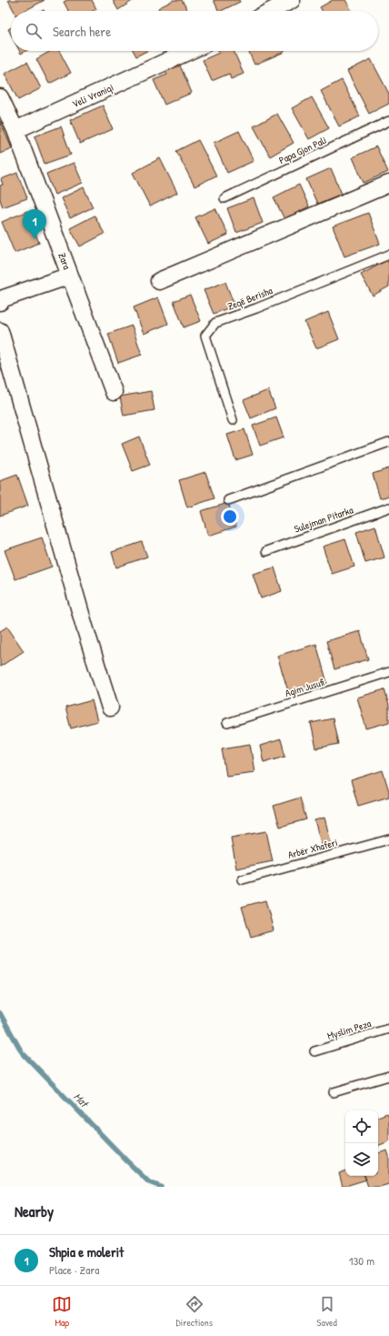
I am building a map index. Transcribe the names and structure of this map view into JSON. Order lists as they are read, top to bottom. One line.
{"streets":{"street":["Veli Vraniqi","Zara"],"lane":["Papa Gjon Pali","Zeqë Berisha","Sulejman Pitarka","Agim Jusufi","Arbër Xhaferi","Myslim Peza"]},"crossings":[["Veli Vraniqi","Zara"]],"water":["Mat"],"page":{"search":"Search here","pins":"1","heading":"Nearby","list":[{"mark":"1","name":"Shpia e molerit","note":"Place · Zara","value":"130 m"}],"nav":["Map","Directions","Saved"]}}
